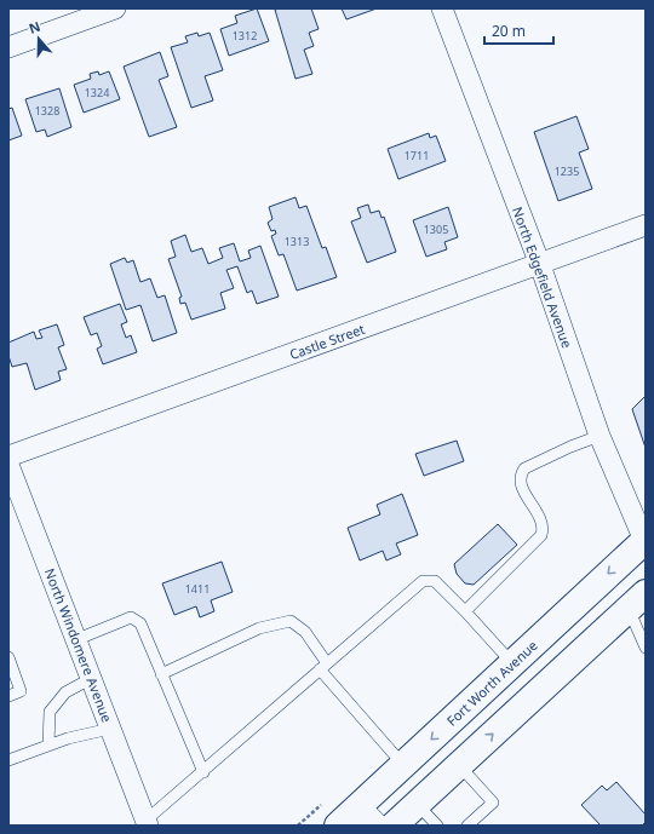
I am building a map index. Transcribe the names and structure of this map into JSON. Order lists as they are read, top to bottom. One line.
{"streets":{"main road":["Fort Worth Avenue"],"street":["North Edgefield Avenue","Castle Street","North Windomere Avenue"]},"crossings":[["North Edgefield Avenue","Castle Street"],["North Edgefield Avenue","Fort Worth Avenue"]],"house_numbers":["1312","1324","1328","1711","1235","1305","1313","1411"],"scale_bar":"20 m","north":"top"}
